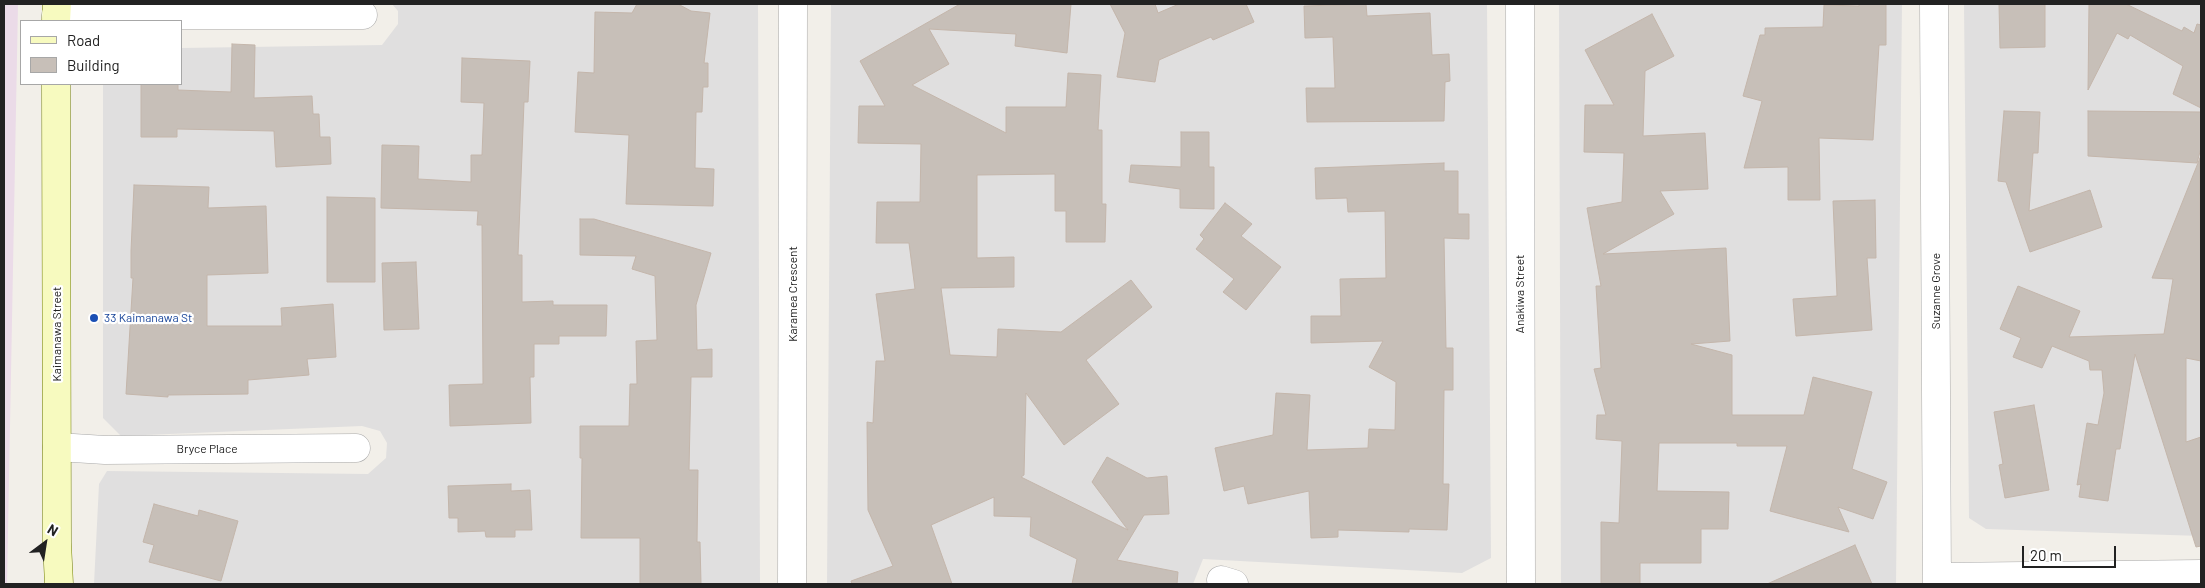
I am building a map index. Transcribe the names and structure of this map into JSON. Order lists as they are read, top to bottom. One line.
{"streets":{"street":["Suzanne Grove","Karamea Crescent","Anakiwa Street","Kaimanawa Street","Bryce Place"]},"crossings":[["Kaimanawa Street","Bryce Place"]],"places":["33 Kaimanawa St"],"legend":["Road","Building"],"scale_bar":"20 m","north":"top right"}
